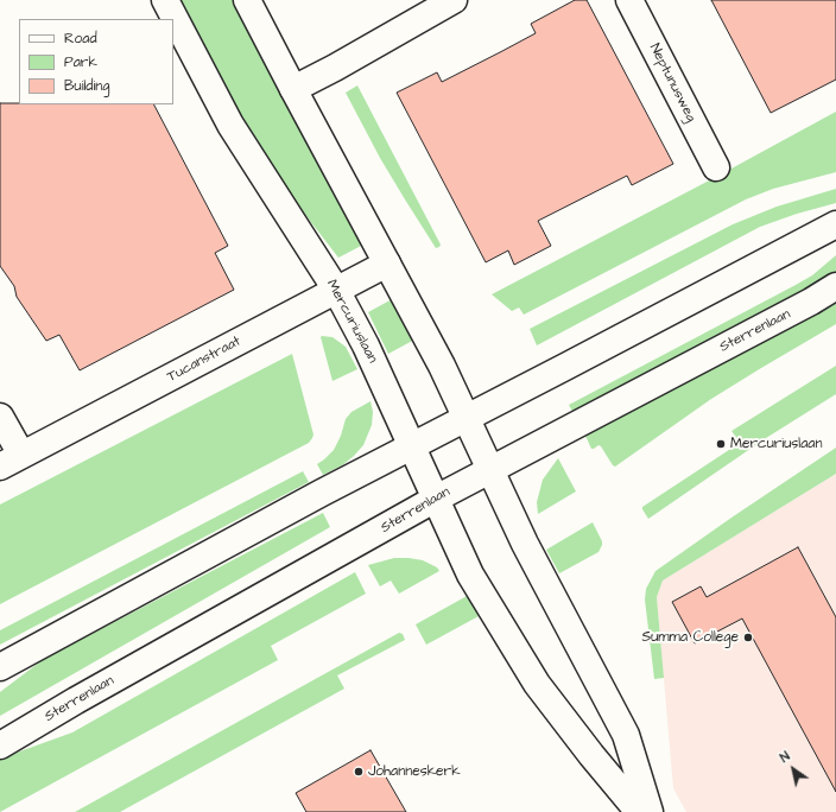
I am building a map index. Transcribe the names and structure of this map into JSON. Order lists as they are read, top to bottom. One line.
{"streets":{"street":["Neptunusweg","Mercuriuslaan","Sterrenlaan","Tucanstraat"]},"crossings":[["Mercuriuslaan","Sterrenlaan"],["Mercuriuslaan","Tucanstraat"]],"places":["Mercuriuslaan","Summa College","Johanneskerk"],"legend":["Road","Park","Building"],"north":"top left"}
